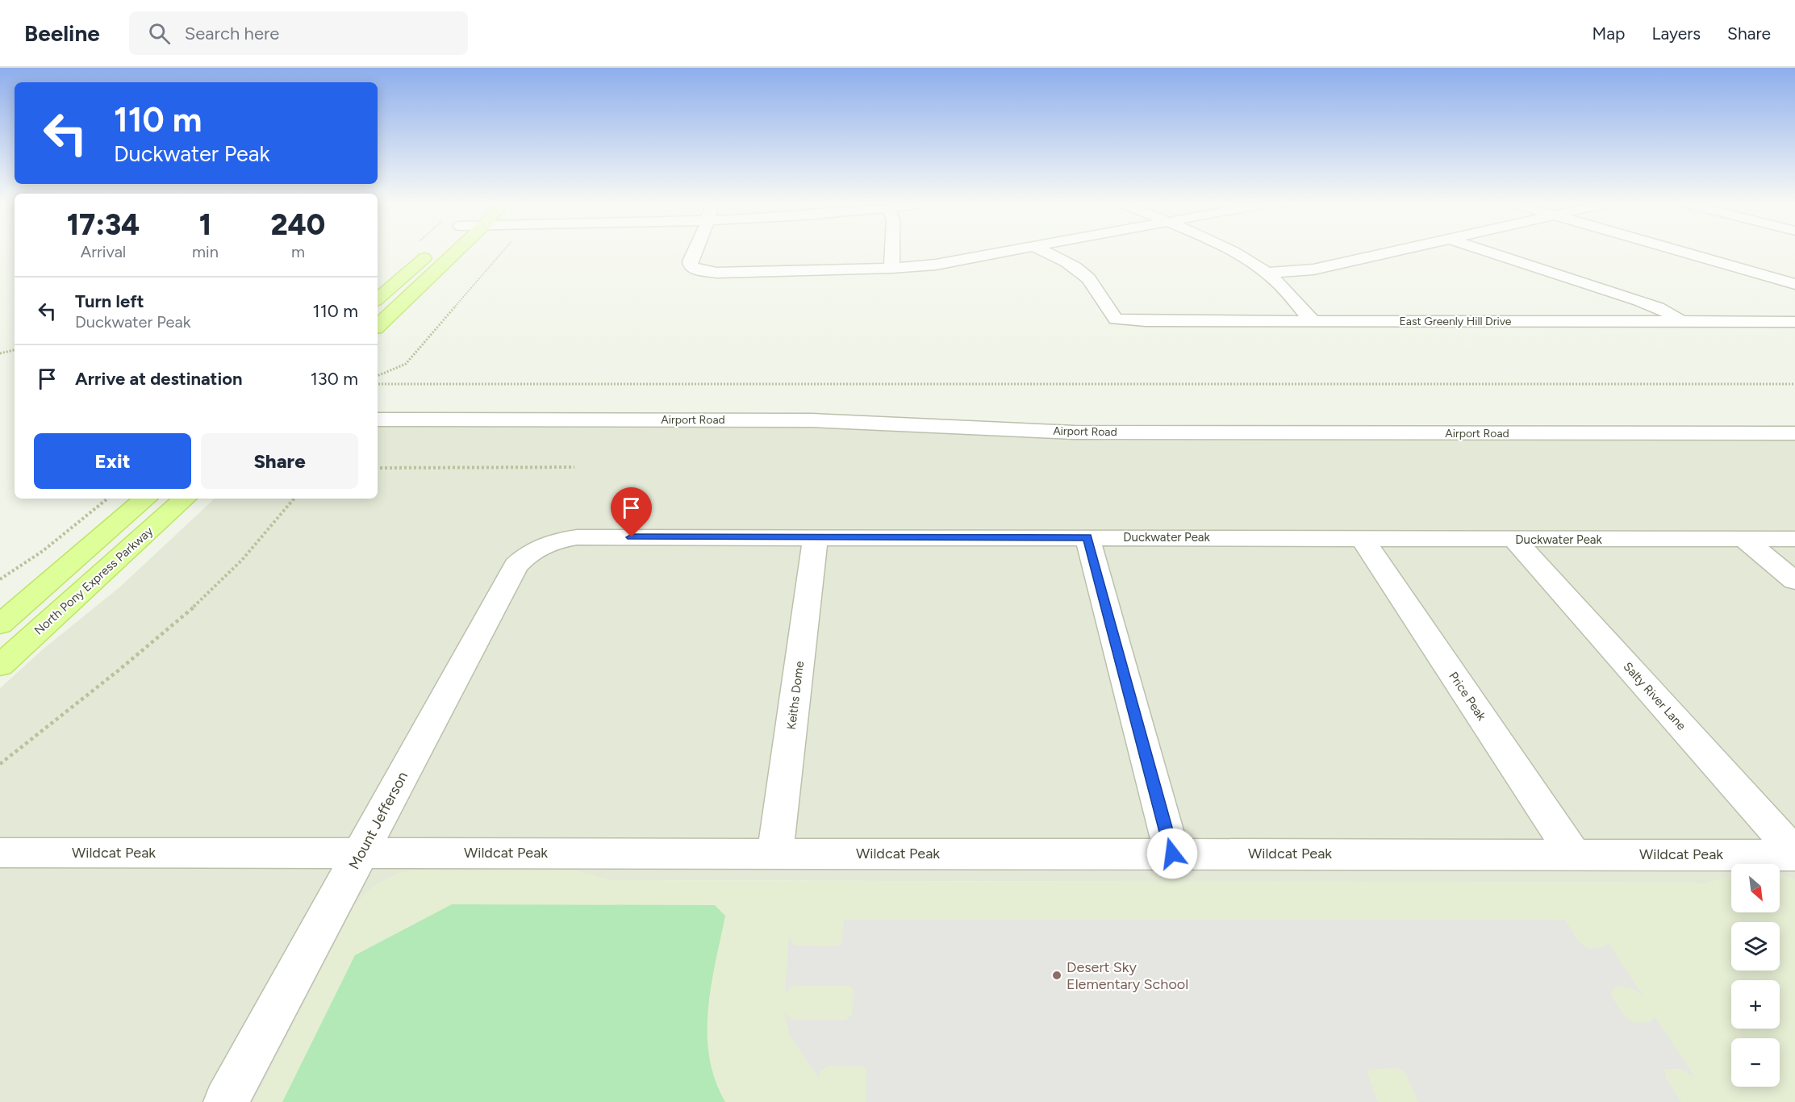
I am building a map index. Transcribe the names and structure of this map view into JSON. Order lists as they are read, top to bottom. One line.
{"streets":{"main road":["North Pony Express Parkway"],"street":["East Greenly Hill Drive","Airport Road","Duckwater Peak","Keiths Dome","Price Peak","Salty River Lane","Mount Jefferson","Wildcat Peak"]},"crossings":[["Duckwater Peak","Keiths Dome"],["Duckwater Peak","Price Peak"],["Duckwater Peak","Salty River Lane"],["Duckwater Peak","Mount Jefferson"],["Keiths Dome","Wildcat Peak"],["Price Peak","Wildcat Peak"],["Salty River Lane","Wildcat Peak"],["Mount Jefferson","Wildcat Peak"]],"places":["Desert Sky Elementary School"],"north":"bottom right","page":{"header":"Beeline","search":"Search here","nav":["Map","Layers","Share"],"turn":["110 m","Duckwater Peak"],"eta":["17:34","Arrival","1","min","240","m"],"list":[{"name":"Turn left","note":"Duckwater Peak","value":"110 m"},{"name":"Arrive at destination","value":"130 m"}],"buttons":["Exit","Share"],"map_buttons":["+","−"]}}
